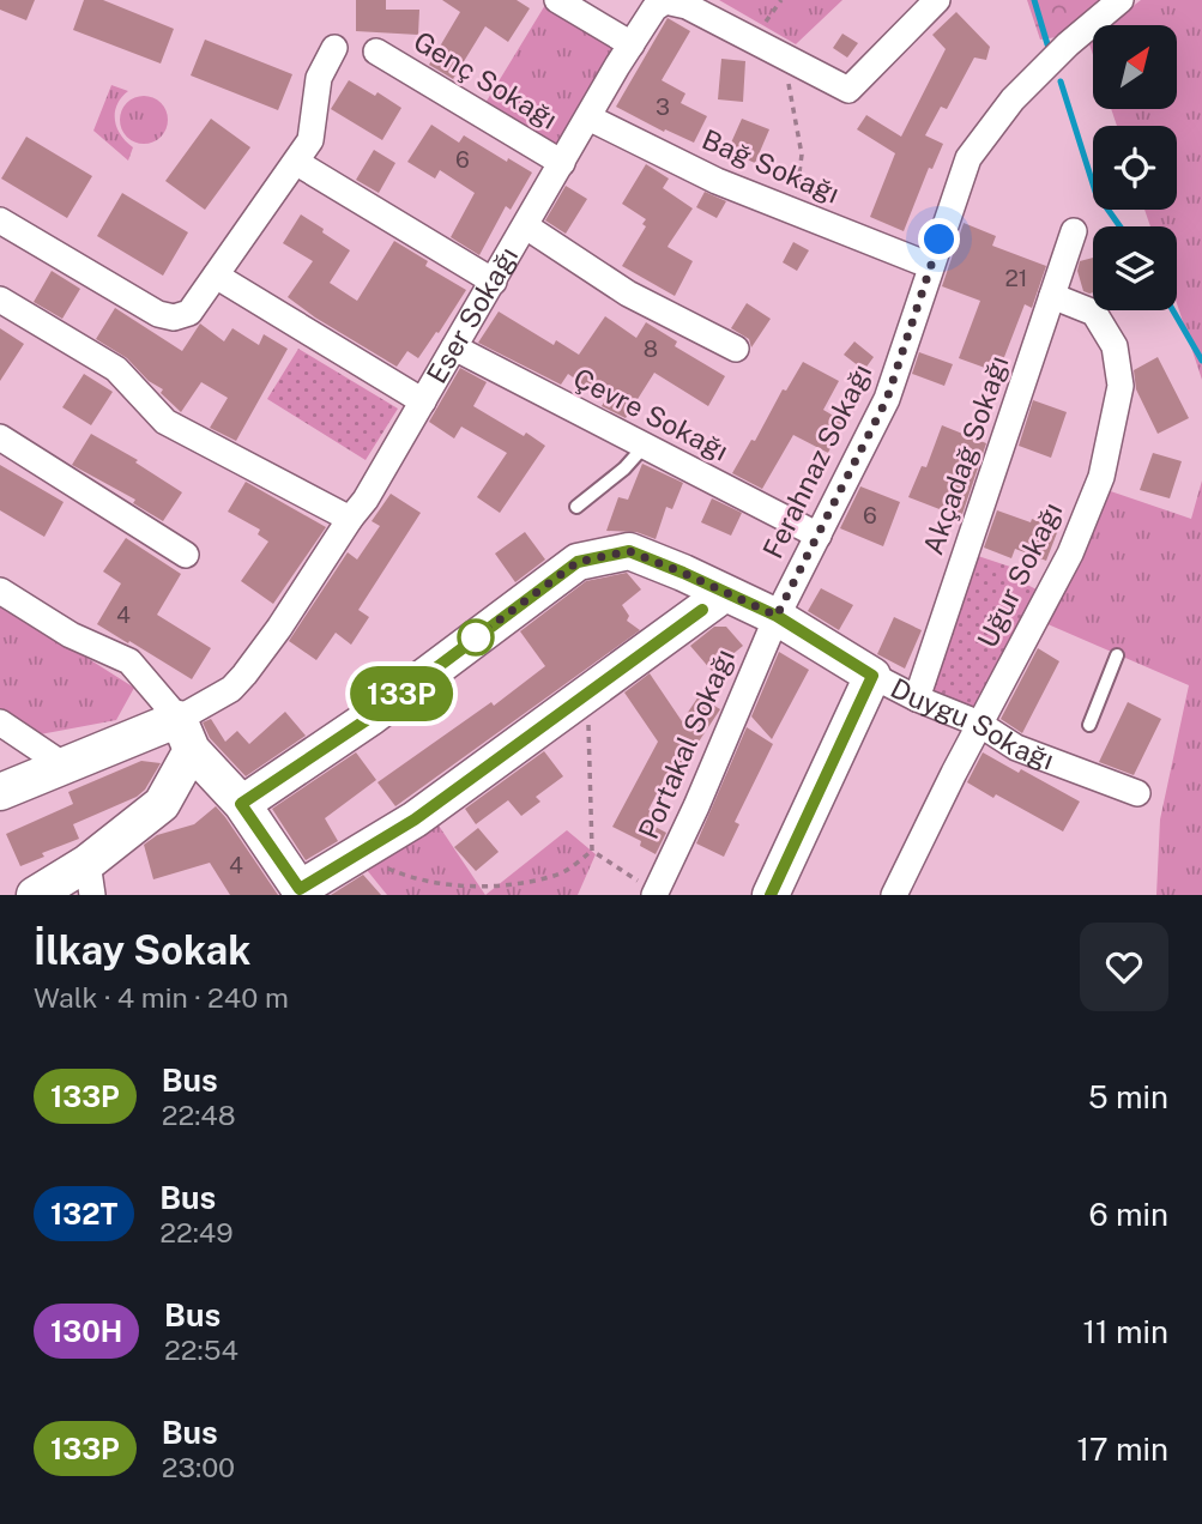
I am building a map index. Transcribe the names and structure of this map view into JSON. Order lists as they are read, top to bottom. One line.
{"streets":{"street":["Genç Sokağı","Bağ Sokağı","Eser Sokağı","Çevre Sokağı","Akçadağ Sokağı","Ferahnaz Sokağı","Uğur Sokağı","Duygu Sokağı","Portakal Sokağı"]},"crossings":[["Genç Sokağı","Eser Sokağı"],["Bağ Sokağı","Eser Sokağı"],["Bağ Sokağı","Ferahnaz Sokağı"],["Eser Sokağı","Çevre Sokağı"],["Çevre Sokağı","Ferahnaz Sokağı"],["Akçadağ Sokağı","Uğur Sokağı"],["Akçadağ Sokağı","Duygu Sokağı"],["Ferahnaz Sokağı","Duygu Sokağı"],["Ferahnaz Sokağı","Portakal Sokağı"],["Uğur Sokağı","Duygu Sokağı"],["Duygu Sokağı","Portakal Sokağı"]],"lines":["bus line 133P"],"house_numbers":["3","6","21","8","6","4","4"],"north":"top right","page":{"on_map":"133P","heading":["İlkay Sokak","Walk · 4 min · 240 m"],"list":[{"mark":"133P","name":"Bus","note":"22:48","value":"5 min"},{"mark":"132T","name":"Bus","note":"22:49","value":"6 min"},{"mark":"130H","name":"Bus","note":"22:54","value":"11 min"},{"mark":"133P","name":"Bus","note":"23:00","value":"17 min"}]}}
